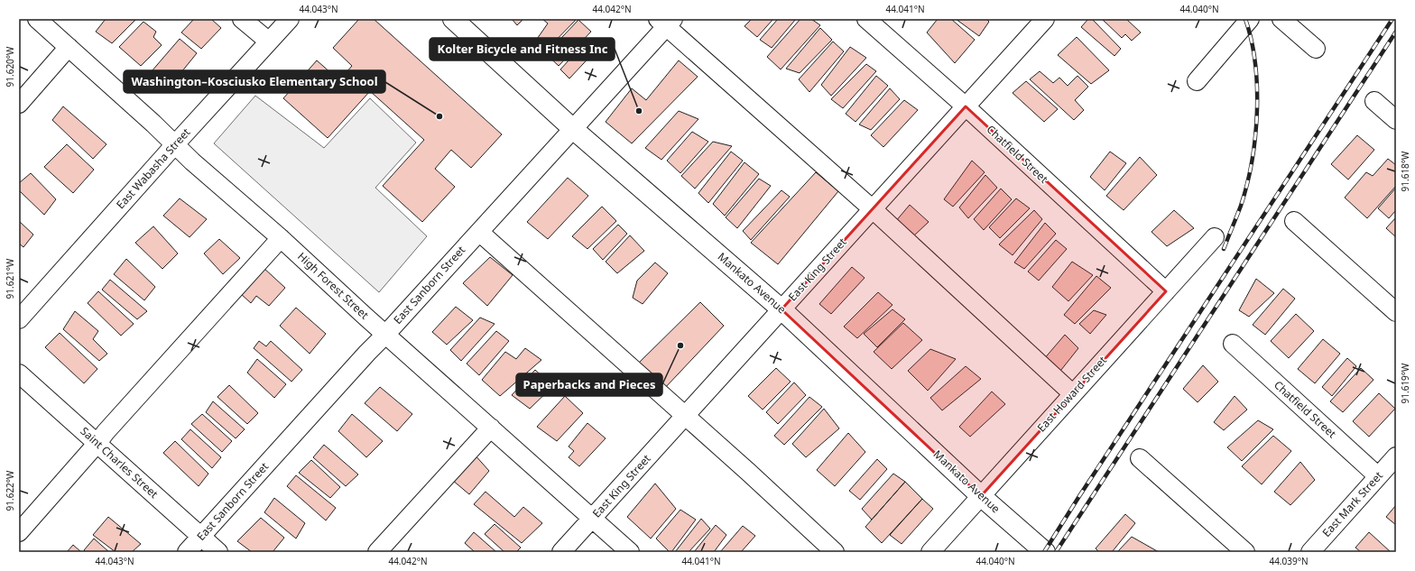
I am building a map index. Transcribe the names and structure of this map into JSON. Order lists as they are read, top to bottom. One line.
{"streets":{"main road":["Mankato Avenue"],"street":["Chatfield Street","East Wabasha Street","East King Street","East Sanborn Street","High Forest Street","East Howard Street","Saint Charles Street","East Mark Street"]},"crossings":[["Chatfield Street","East King Street"],["Chatfield Street","East Howard Street"],["Chatfield Street","East Mark Street"],["East Wabasha Street","High Forest Street"],["East King Street","Mankato Avenue"],["East King Street","High Forest Street"],["Mankato Avenue","East Sanborn Street"],["Mankato Avenue","East Howard Street"],["East Sanborn Street","High Forest Street"],["East Sanborn Street","Saint Charles Street"]],"places":["Kolter Bicycle and Fitness Inc","Washington–Kosciusko Elementary School","Paperbacks and Pieces"],"coordinates":["44.043°N","44.042°N","44.041°N","44.040°N","91.620°W","91.618°W","91.621°W","91.619°W","91.622°W","44.039°N"]}
